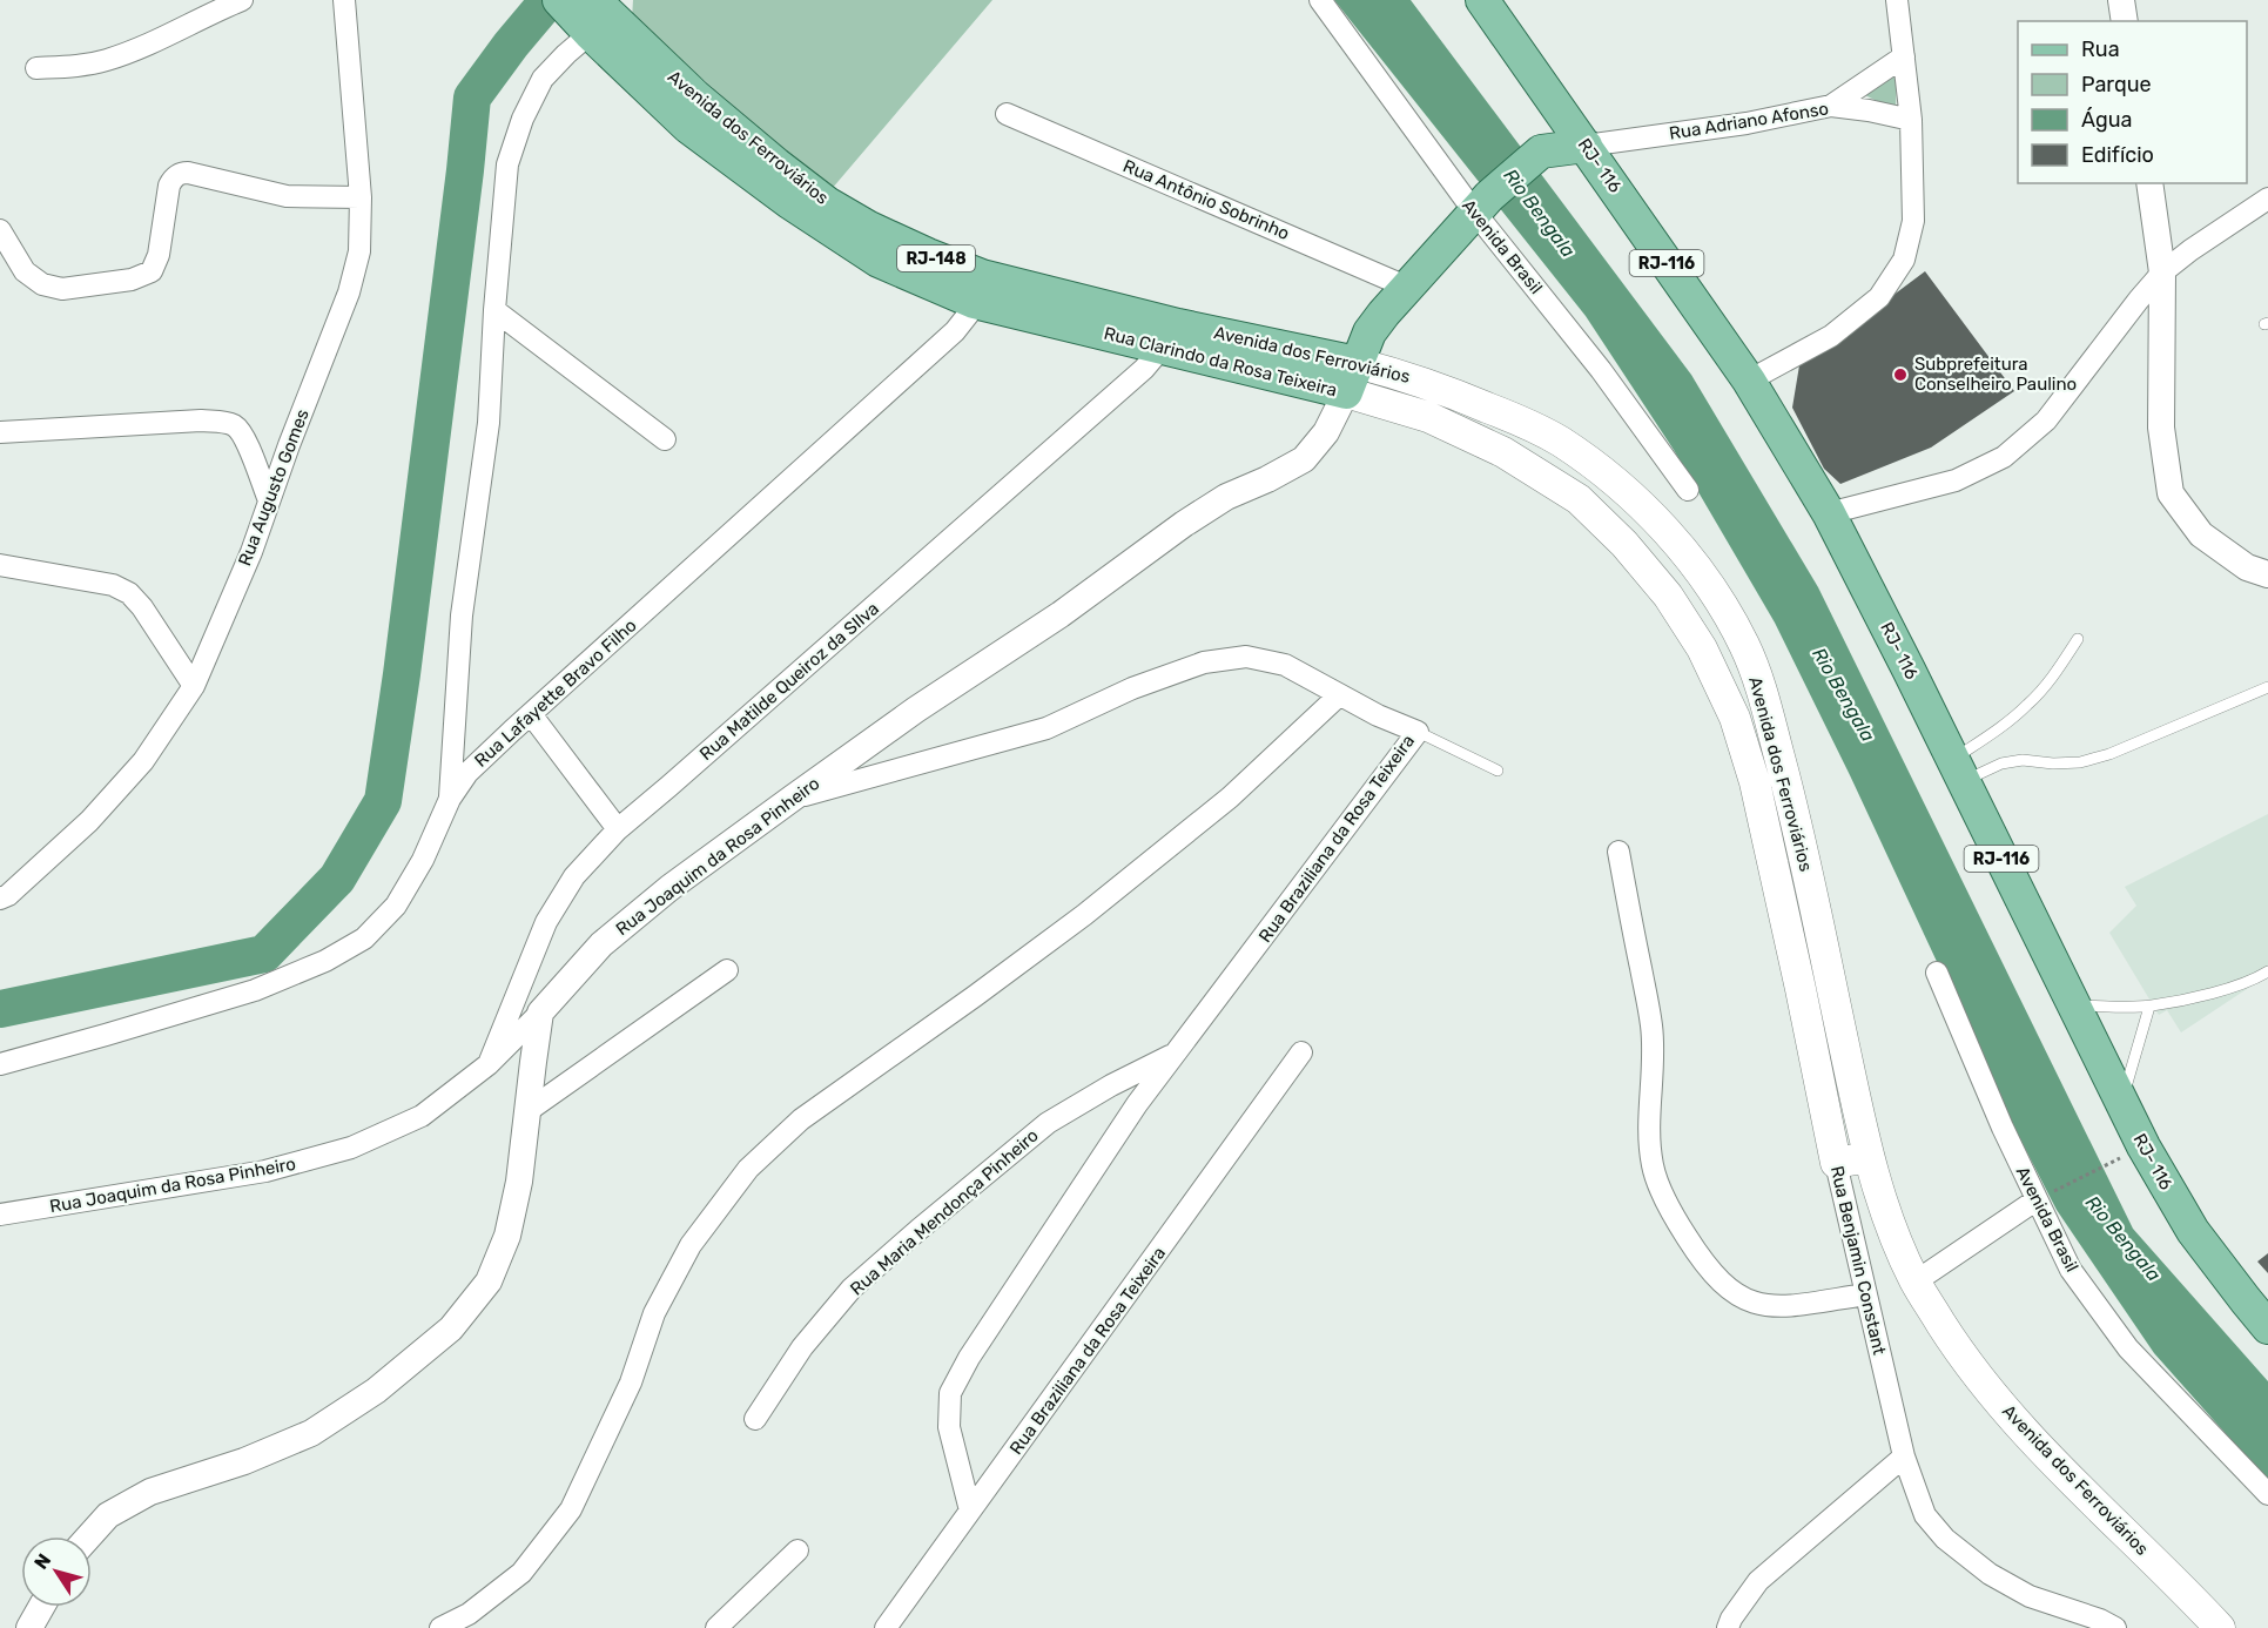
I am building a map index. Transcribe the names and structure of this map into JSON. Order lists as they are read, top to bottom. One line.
{"streets":{"main road":["Avenida dos Ferroviários","RJ- 116","RJ-148","RJ-116","Rua Clarindo da Rosa Teixeira","Rua Benjamin Constant"],"street":["Rua Adriano Afonso","Rua Antônio Sobrinho","Avenida Brasil","Rua Augusto Gomes","Rua Matilde Queiroz da SIlva","Rua Lafayette Bravo Filho","Rua Braziliana da Rosa Teixeira","Rua Joaquim da Rosa Pinheiro","Rua Maria Mendonça Pinheiro"]},"crossings":[["Rua Adriano Afonso","RJ- 116"],["Avenida dos Ferroviários","Rua Clarindo da Rosa Teixeira"],["Avenida dos Ferroviários","Rua Matilde Queiroz da SIlva"],["Avenida dos Ferroviários","Rua Joaquim da Rosa Pinheiro"],["Rua Clarindo da Rosa Teixeira","Rua Matilde Queiroz da SIlva"],["Rua Clarindo da Rosa Teixeira","Rua Lafayette Bravo Filho"],["Rua Clarindo da Rosa Teixeira","Rua Joaquim da Rosa Pinheiro"],["Rua Clarindo da Rosa Teixeira","Rua Benjamin Constant"],["Rua Matilde Queiroz da SIlva","Rua Joaquim da Rosa Pinheiro"],["Rua Braziliana da Rosa Teixeira","Rua Joaquim da Rosa Pinheiro"],["Rua Braziliana da Rosa Teixeira","Rua Maria Mendonça Pinheiro"]],"water":["Rio Bengala"],"places":["Subprefeitura Conselheiro Paulino"],"legend":["Rua","Parque","Água","Edifício"],"north":"top left"}
